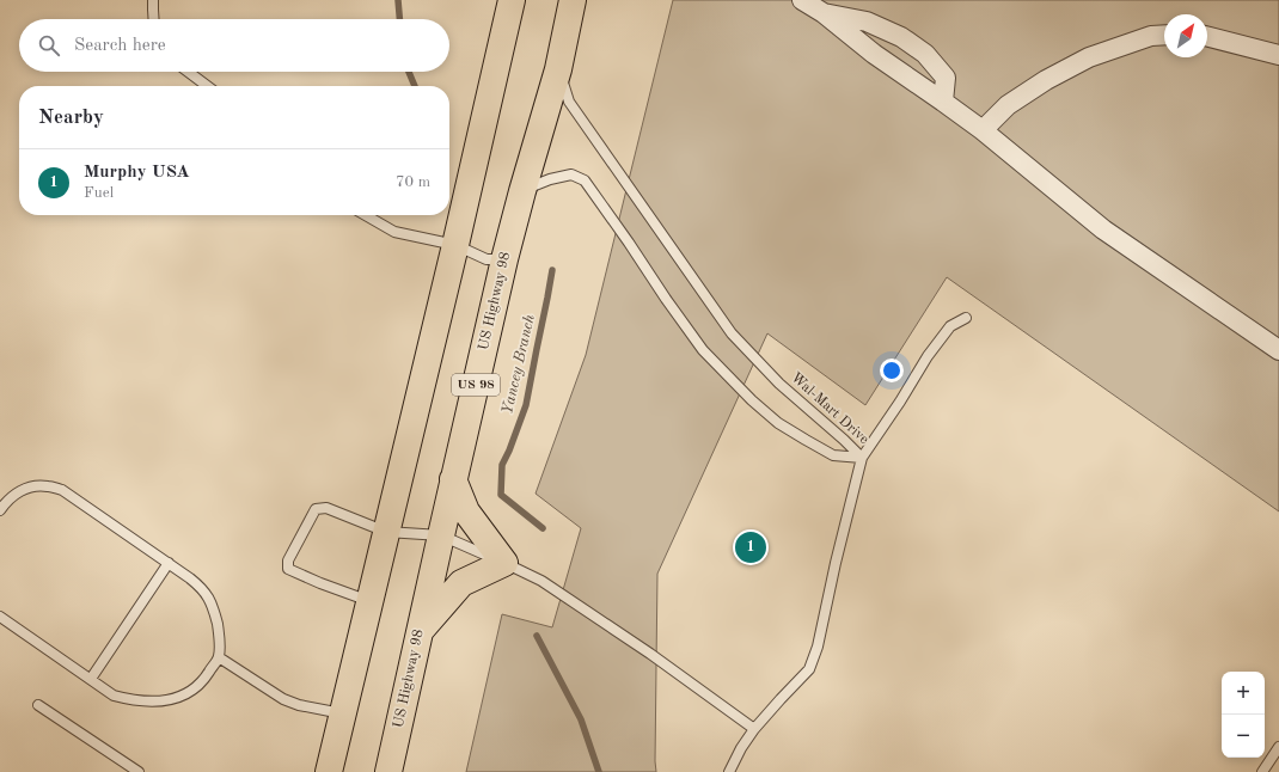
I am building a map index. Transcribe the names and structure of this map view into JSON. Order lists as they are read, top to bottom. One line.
{"streets":{"main road":["US Highway 98","US 98"],"lane":["Wal-Mart Drive"]},"crossings":[["US Highway 98","Wal-Mart Drive"]],"water":["Yancey Branch"],"north":"top right","page":{"search":"Search here","heading":"Nearby","list":[{"mark":"1","name":"Murphy USA","note":"Fuel","value":"70 m"}],"pins":"1","map_buttons":["+","−"]}}
